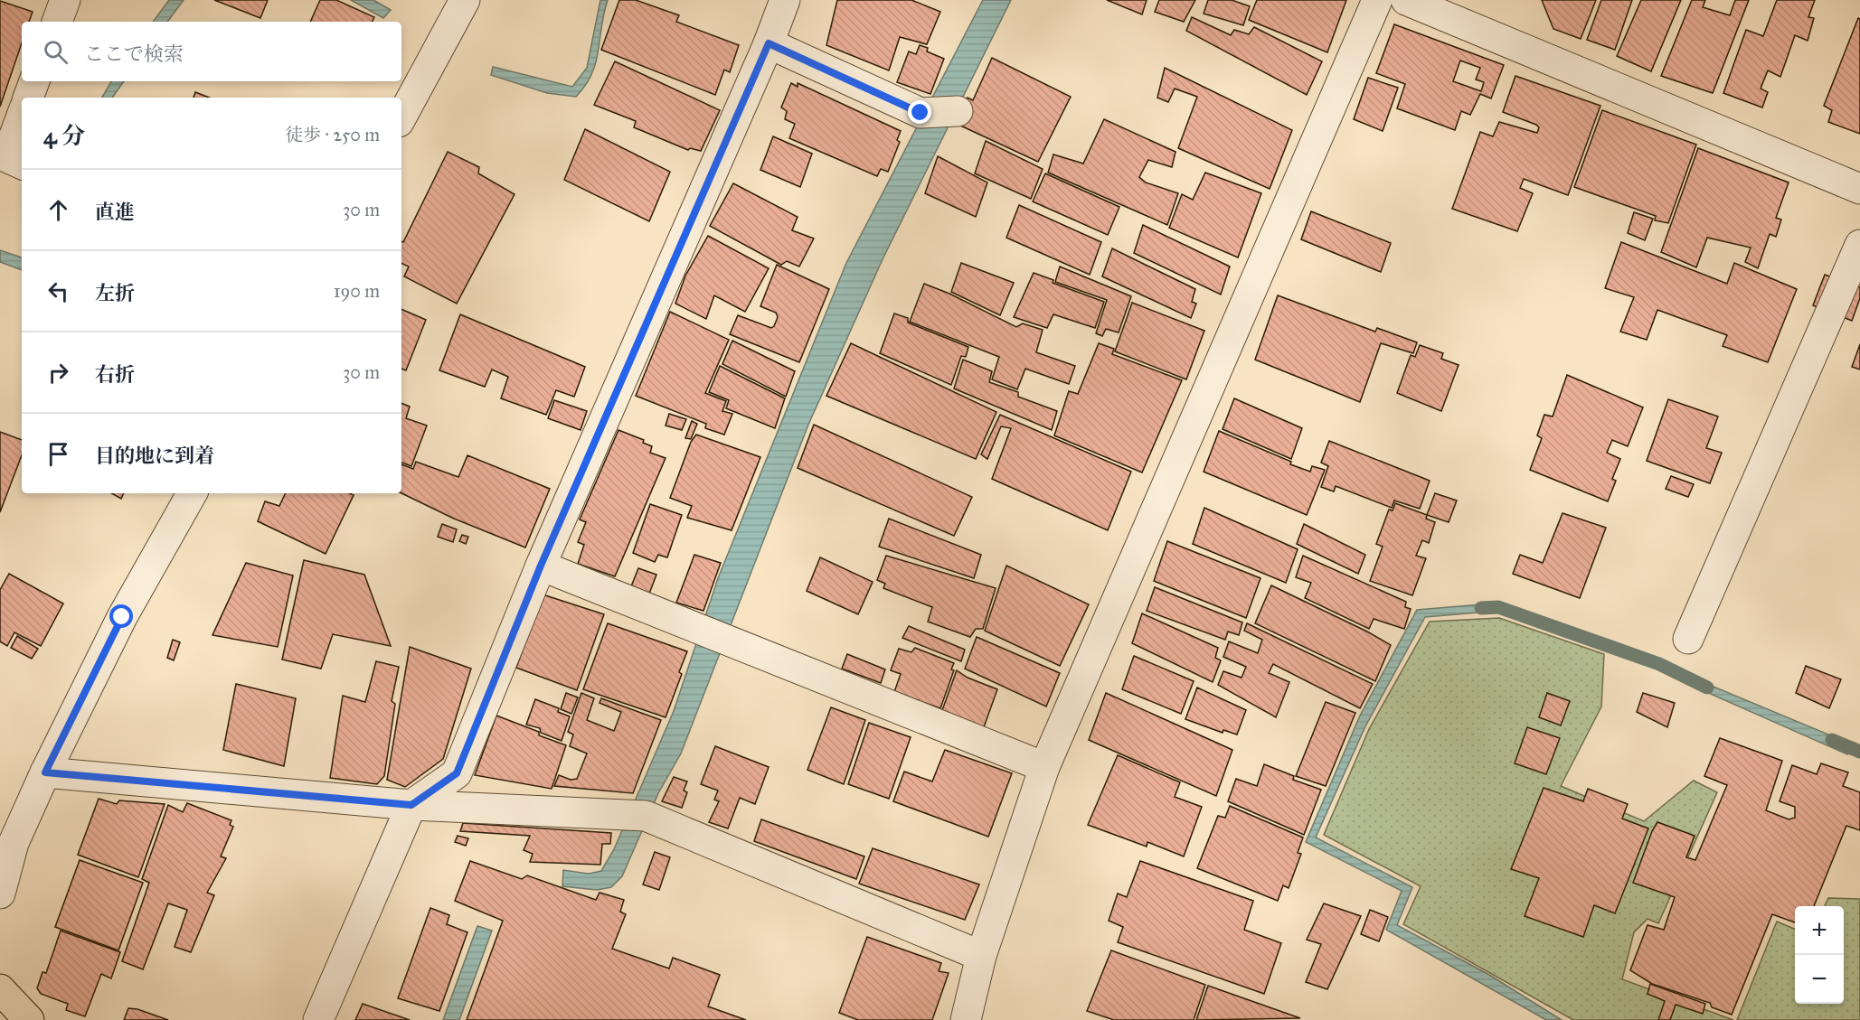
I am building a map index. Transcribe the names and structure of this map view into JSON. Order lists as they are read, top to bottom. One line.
{"page":{"search":"ここで検索","heading":["4 分","徒歩 · 250 m"],"list":[["直進","30 m"],["左折","190 m"],["右折","30 m"],"目的地に到着"],"map_buttons":["+","−"]}}
